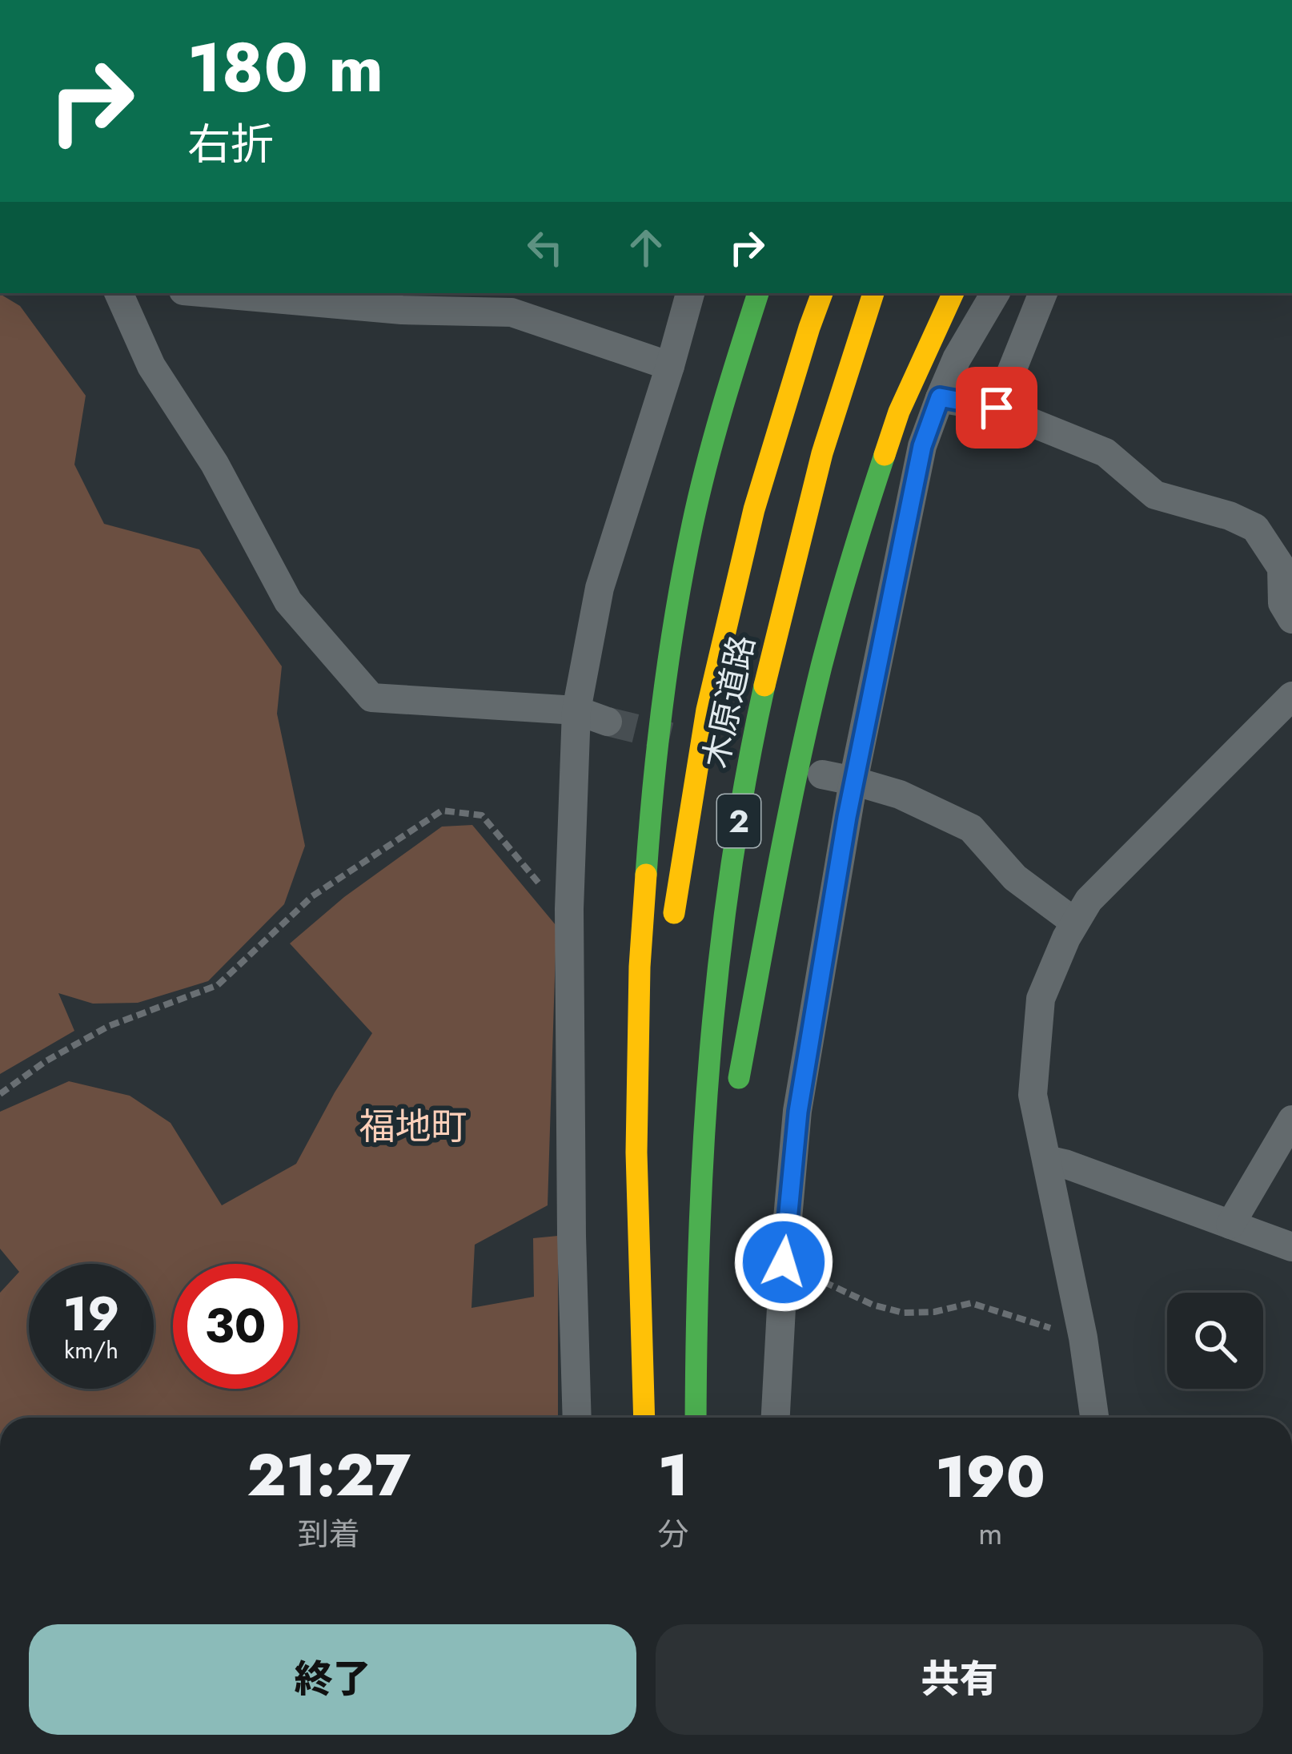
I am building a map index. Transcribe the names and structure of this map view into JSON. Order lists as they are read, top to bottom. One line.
{"streets":{"highway":["木原道路","2"]},"crossings":[["木原道路","2"]],"districts":["福地町"],"page":{"turn":["180 m","右折"],"speed":"19 km/h","limit":"30","eta":["21:27","到着","1","分","190","m"],"buttons":["終了","共有"]}}
